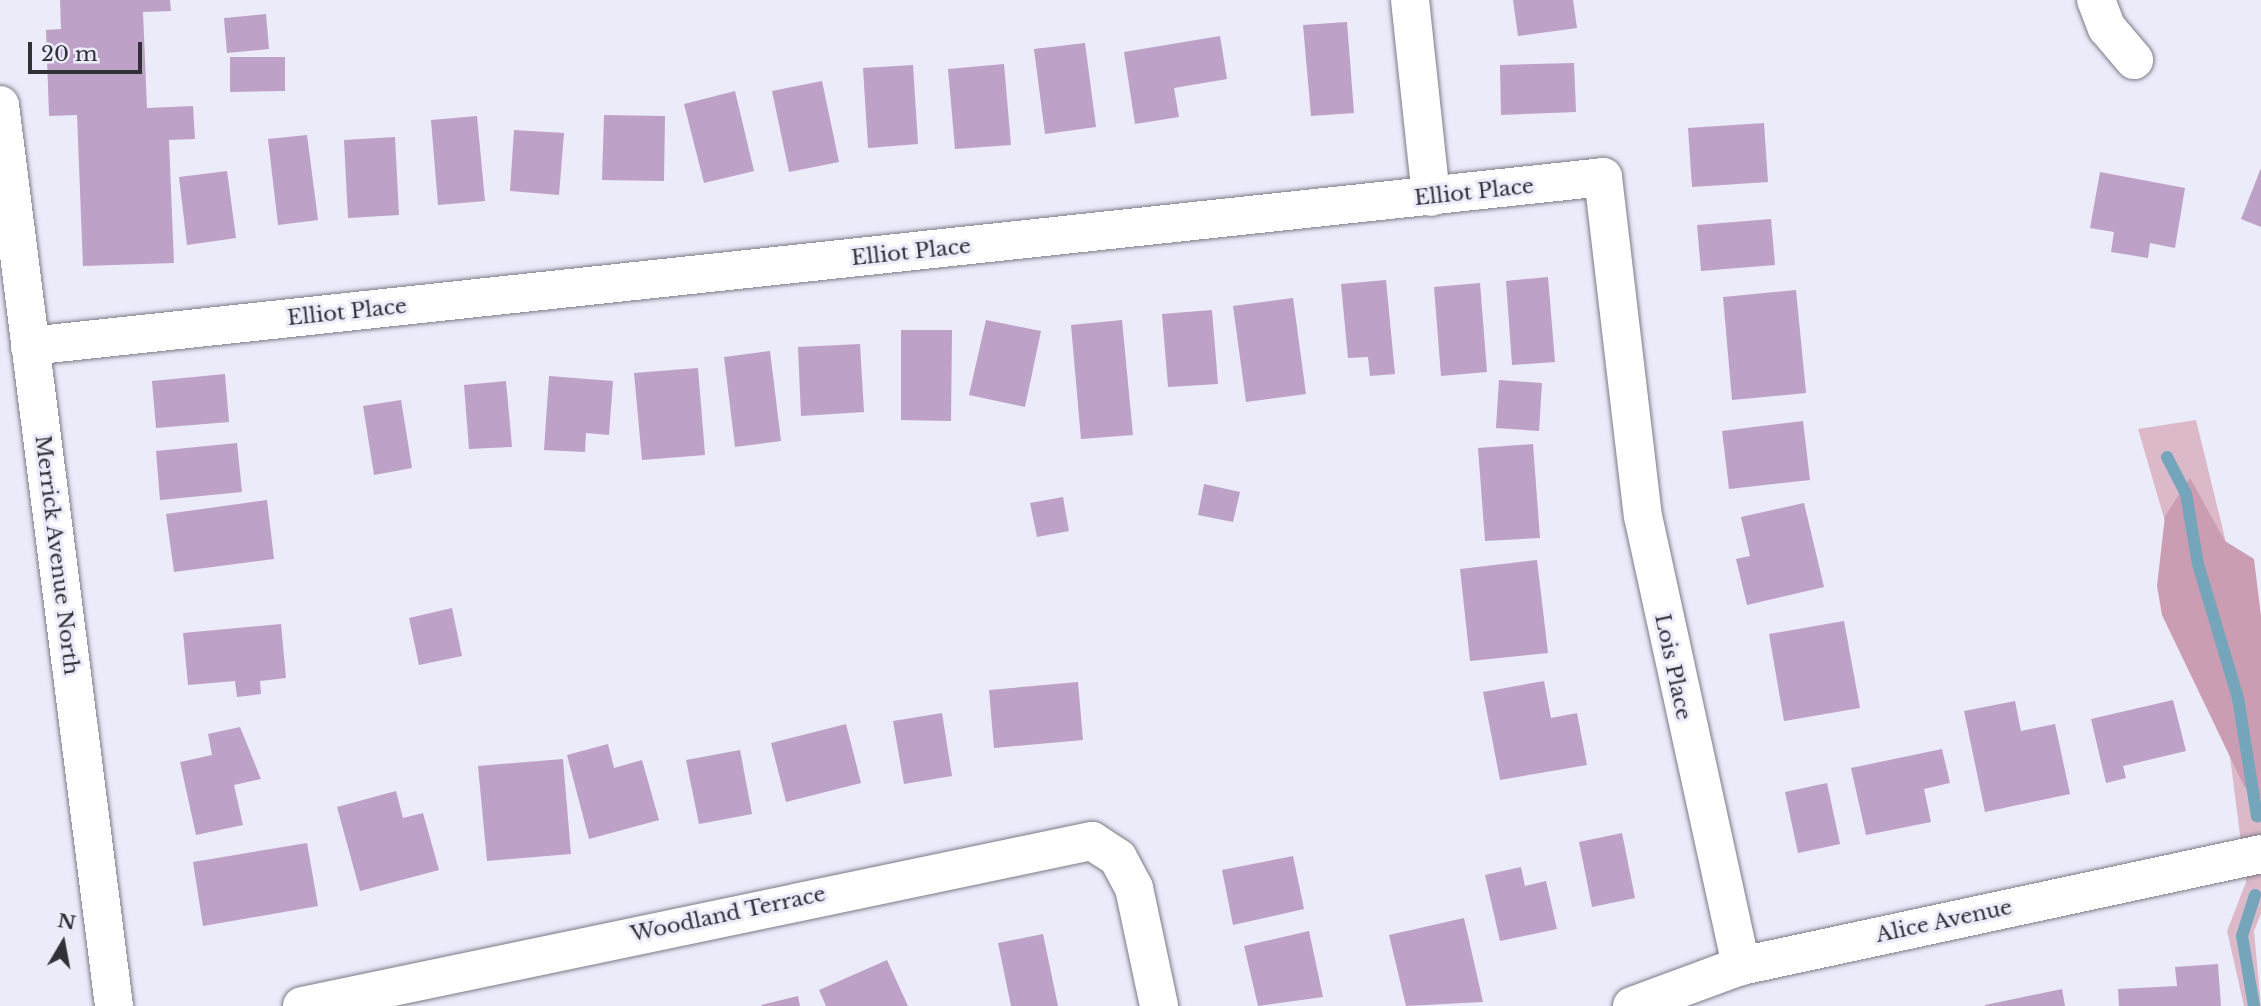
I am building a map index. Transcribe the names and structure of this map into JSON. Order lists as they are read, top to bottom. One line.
{"streets":{"street":["Elliot Place","Merrick Avenue North","Lois Place","Woodland Terrace","Alice Avenue"]},"crossings":[["Elliot Place","Merrick Avenue North"],["Elliot Place","Lois Place"],["Lois Place","Alice Avenue"]],"scale_bar":"20 m","north":"top"}
